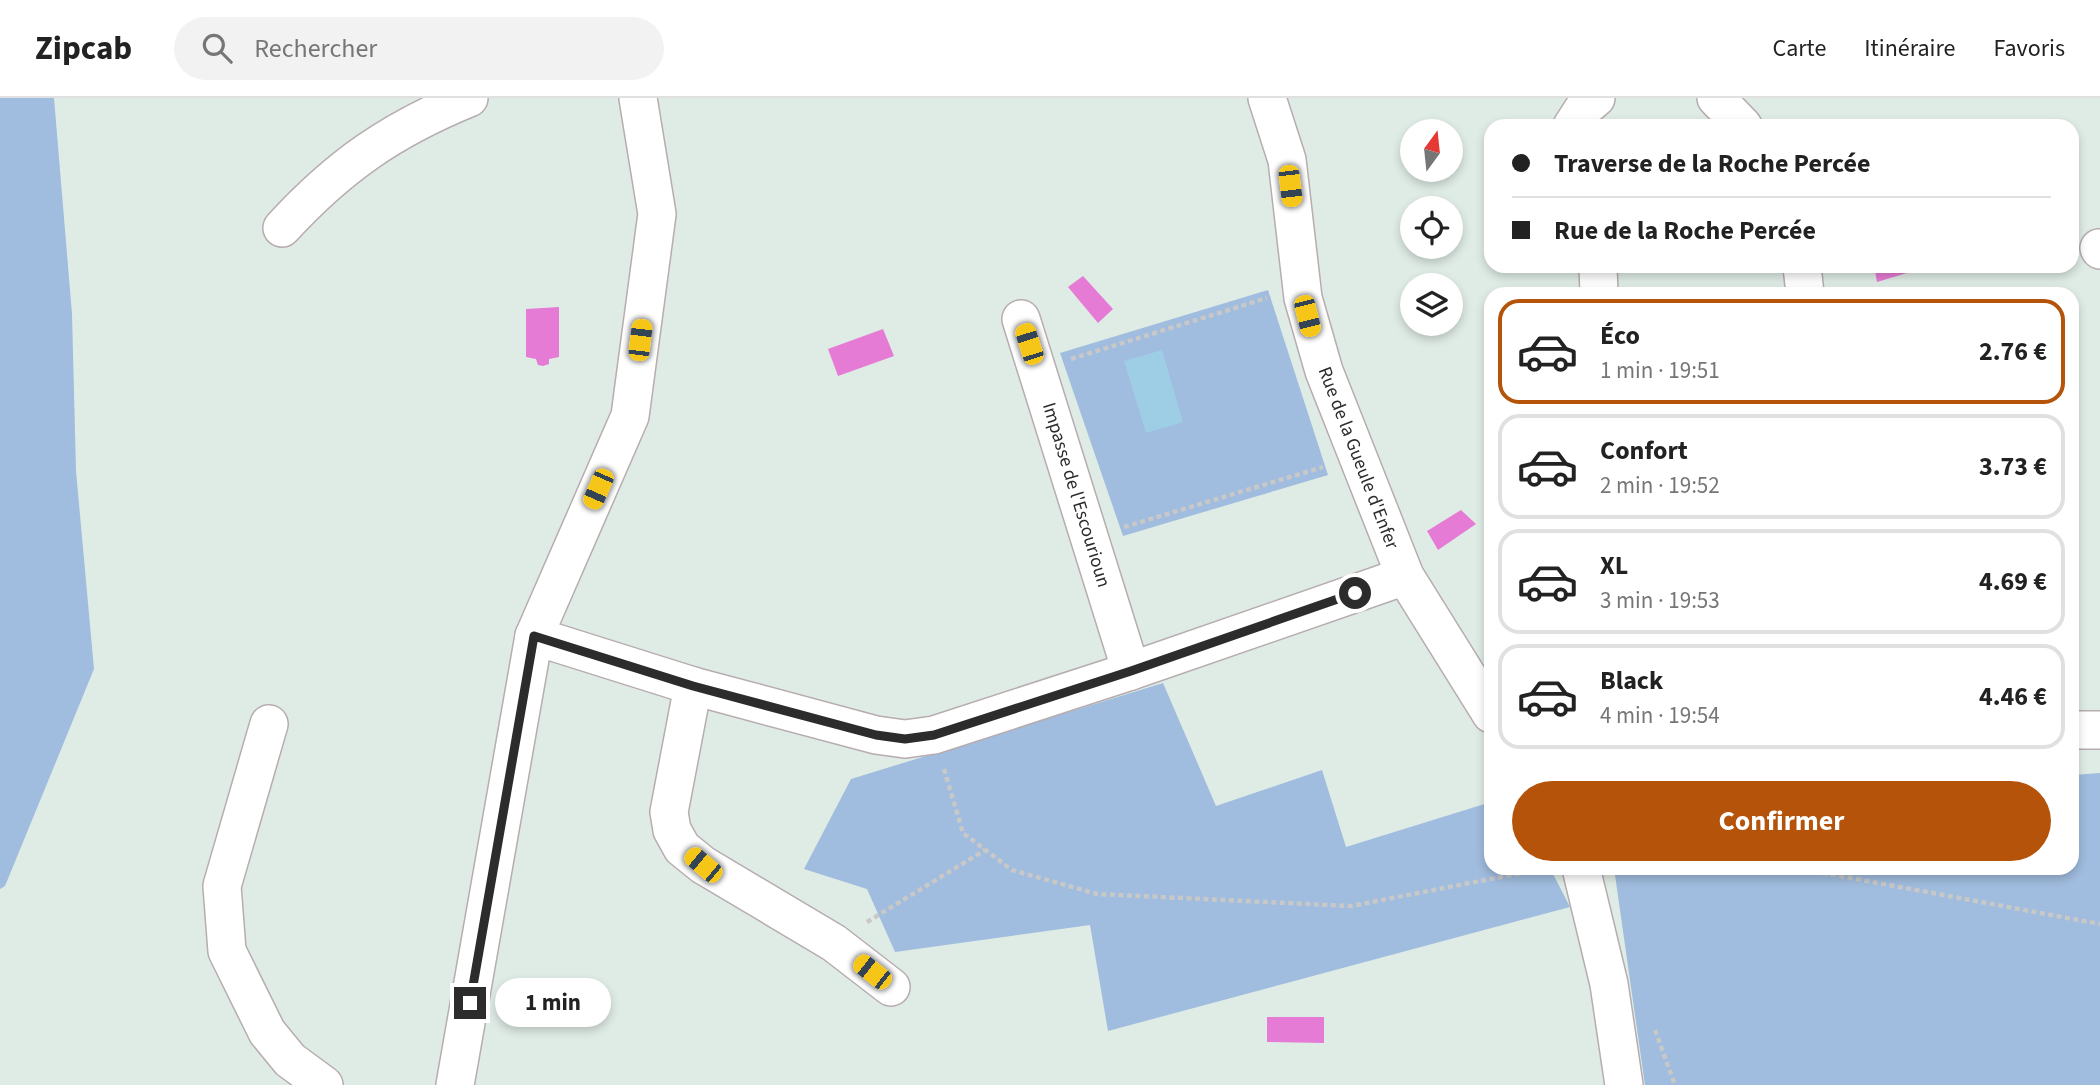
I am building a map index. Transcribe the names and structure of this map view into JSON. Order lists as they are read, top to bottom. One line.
{"streets":{"street":["Rue de la Gueule d'Enfer","Impasse de l'Escourioun"]},"north":"top","page":{"header":"Zipcab","search":"Rechercher","nav":["Carte","Itinéraire","Favoris"],"banner":["Traverse de la Roche Percée","Rue de la Roche Percée"],"list":[{"name":"Éco","note":"1 min · 19:51","value":"2.76 €"},{"name":"Confort","note":"2 min · 19:52","value":"3.73 €"},{"name":"XL","note":"3 min · 19:53","value":"4.69 €"},{"name":"Black","note":"4 min · 19:54","value":"4.46 €"}],"buttons":"Confirmer","bubble":"1 min"}}
